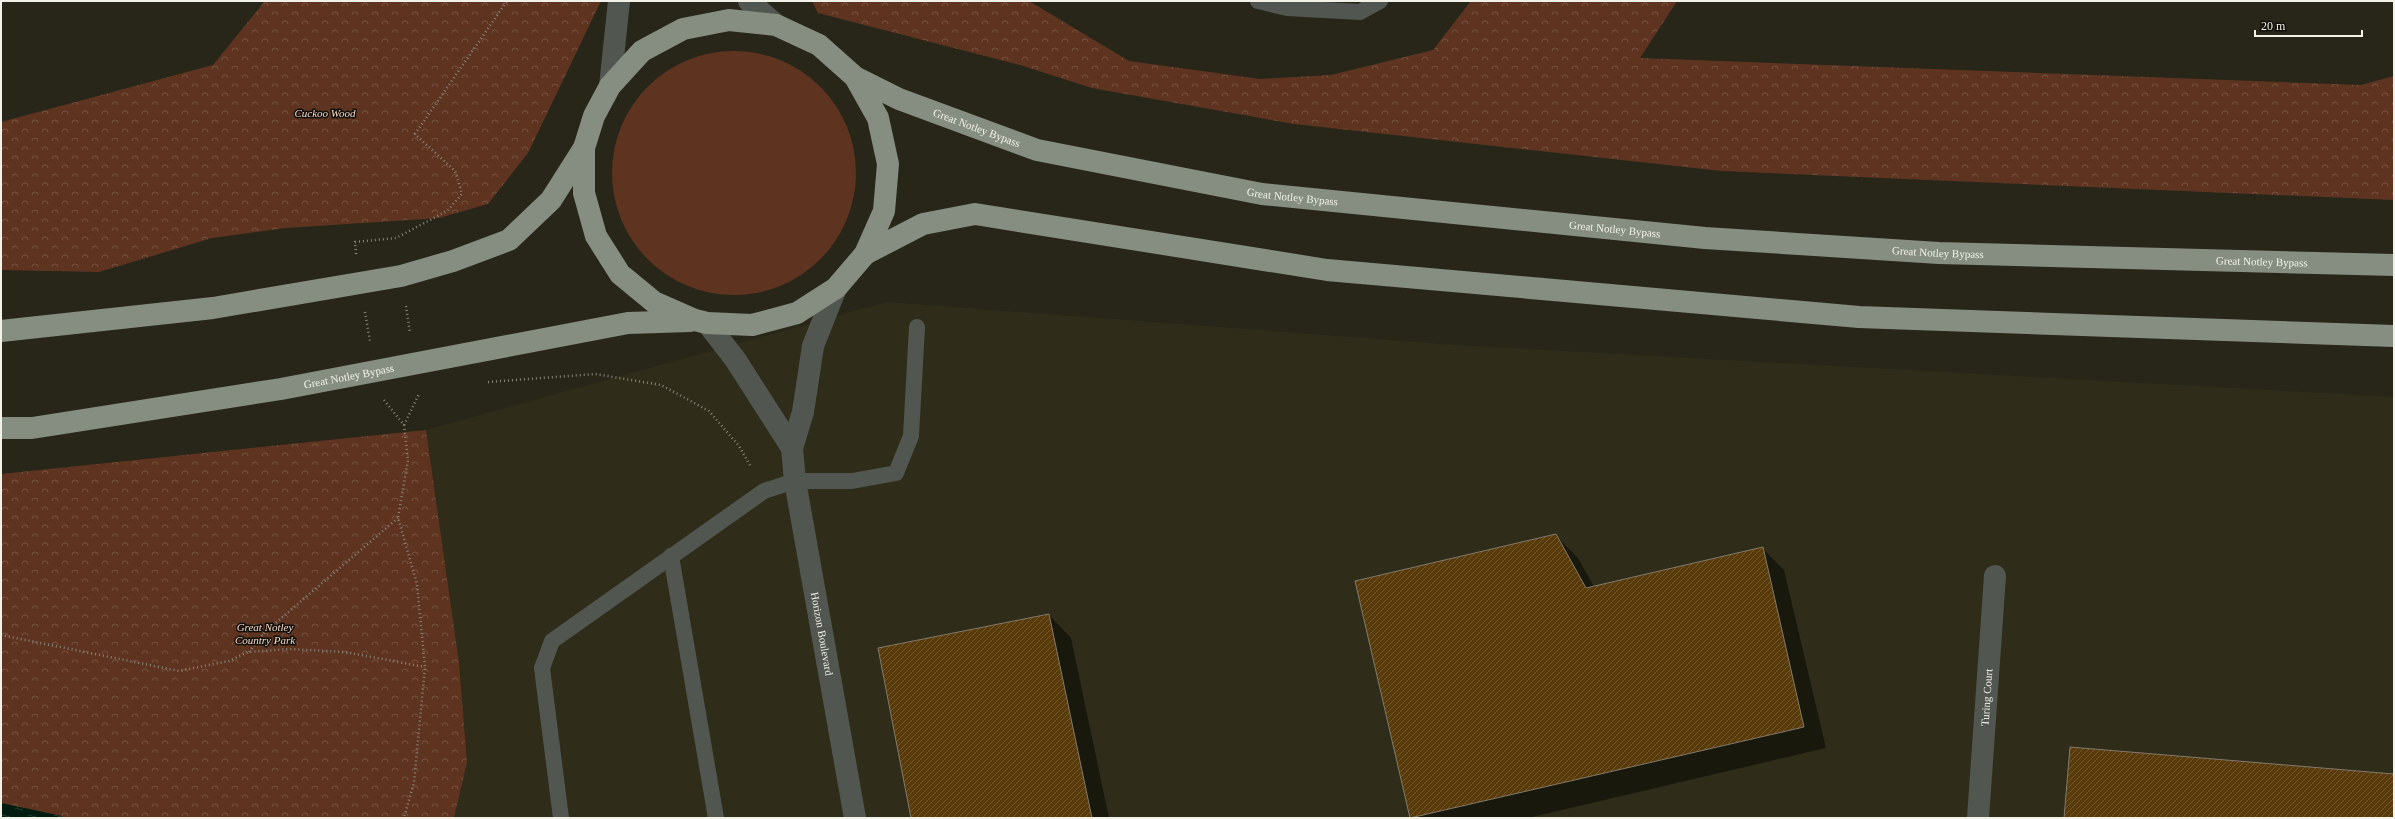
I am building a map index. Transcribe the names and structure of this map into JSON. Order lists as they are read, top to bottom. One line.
{"streets":{"highway":["Great Notley Bypass"],"street":["Horizon Boulevard","Turing Court"]},"crossings":[["Great Notley Bypass","Horizon Boulevard"]],"parks":["Cuckoo Wood","Great Notley Country Park"],"scale_bar":"20 m"}
